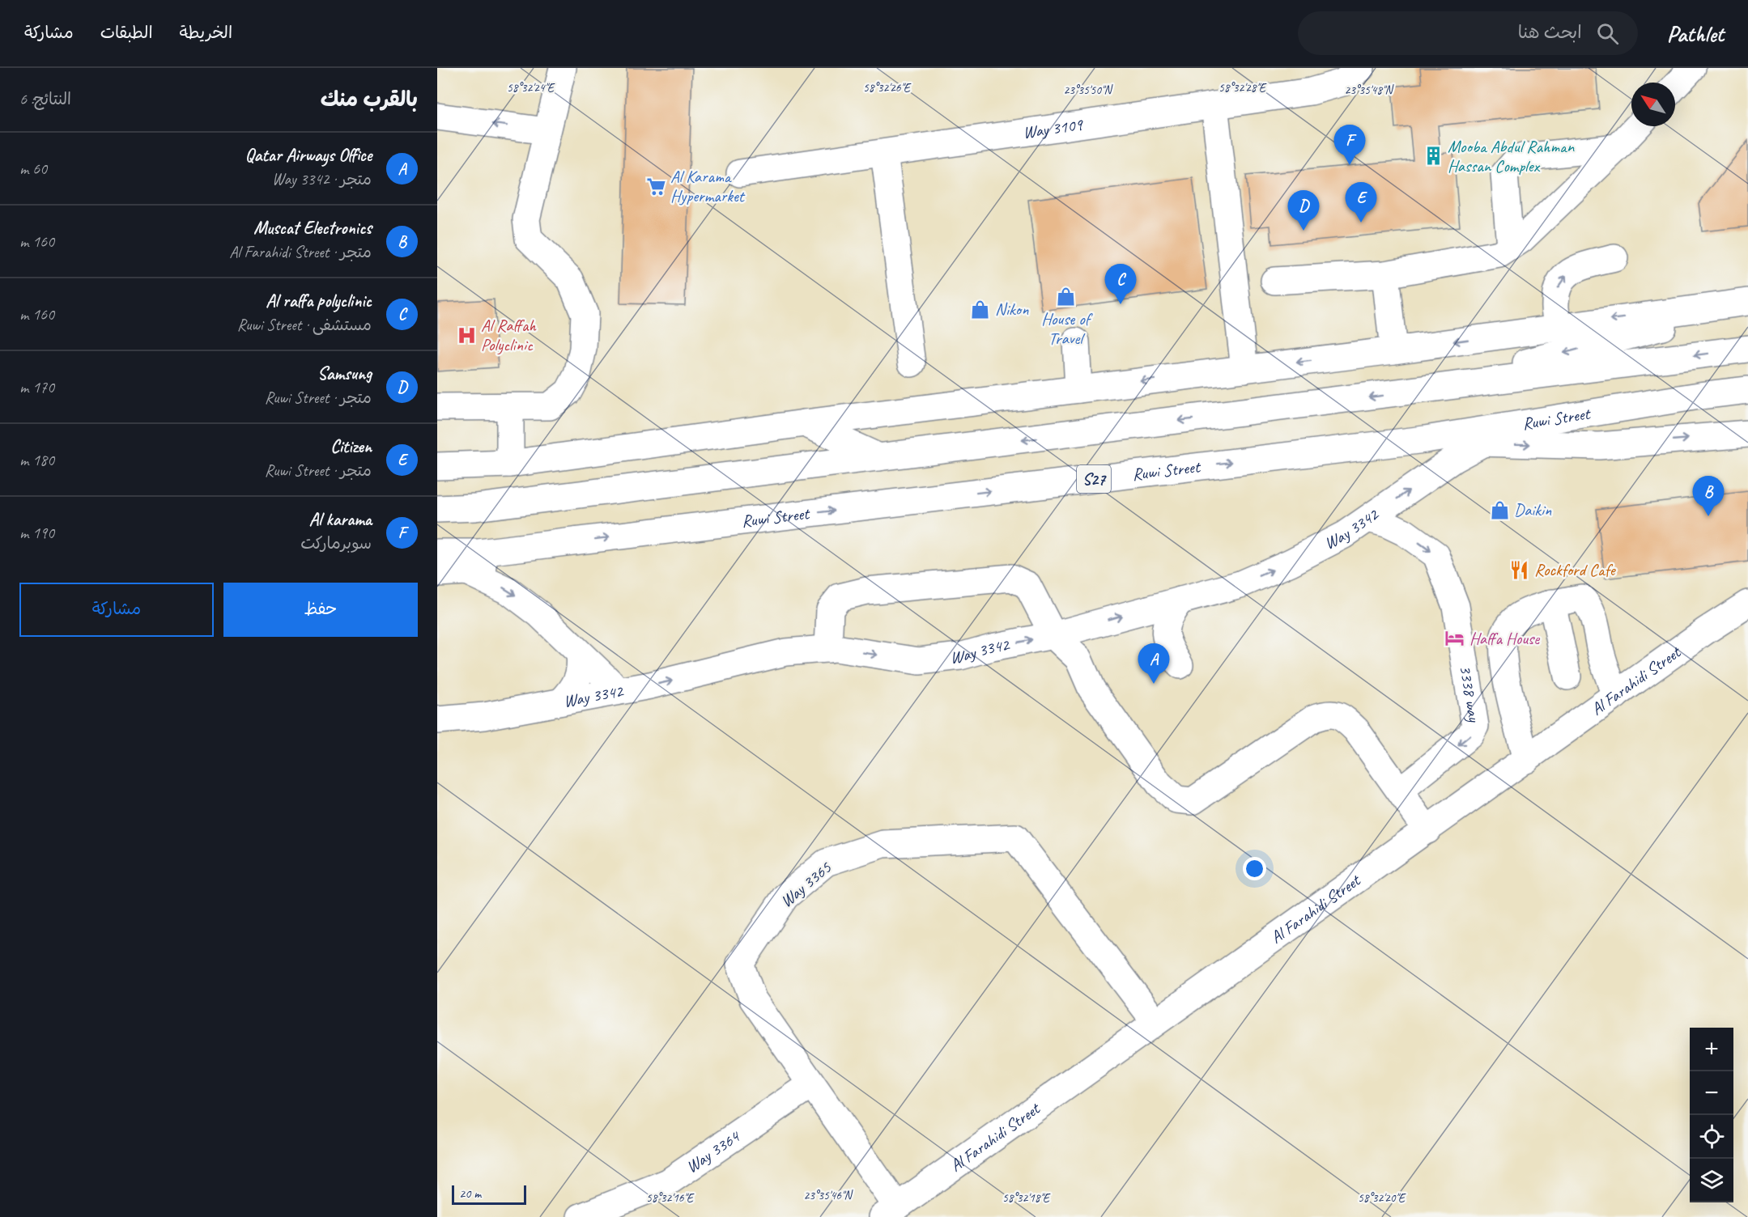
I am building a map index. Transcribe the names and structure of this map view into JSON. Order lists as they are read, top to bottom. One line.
{"streets":{"main road":["Way 3109","Ruwi Street","S27","Way 3342","Al Farahidi Street","3338 way","Way 3365","Way 3364"]},"crossings":[["Way 3342","3338 way"],["Al Farahidi Street","Way 3365"],["Way 3365","Way 3364"]],"places":{"building":["Mooba Abdul Rahman Hassan Complex"],"supermarket":["Al Karama Hypermarket"],"shop":["House of Travel","Nikon","Daikin"],"hospital":["Al Raffah Polyclinic"],"restaurant":["Rockford Cafe"],"hotel":["Haffa House"]},"scale_bar":"20 m","north":"top left","page":{"header":"Pathlet","search":"ابحث هنا","nav":["الخريطة","الطبقات","مشاركة"],"heading":["بالقرب منك","النتائج: 6"],"pins":["F","E","D","C","B","A"],"list":[{"mark":"A","name":"Qatar Airways Office","note":"متجر · Way 3342","value":"60 m"},{"mark":"B","name":"Muscat Electronics","note":"متجر · Al Farahidi Street","value":"160 m"},{"mark":"C","name":"Al raffa polyclinic","note":"مستشفى · Ruwi Street","value":"160 m"},{"mark":"D","name":"Samsung","note":"متجر · Ruwi Street","value":"170 m"},{"mark":"E","name":"Citizen","note":"متجر · Ruwi Street","value":"180 m"},{"mark":"F","name":"Al karama","note":"سوبرماركت","value":"190 m"}],"buttons":["حفظ","مشاركة"],"map_buttons":["+","−"],"scale":"20 m"},"coordinates":["58°32'28\"E","58°32'24\"E","58°32'26\"E","23°35'50\"N","23°35'48\"N","23°35'46\"N","58°32'16\"E","58°32'18\"E","58°32'20\"E"]}
